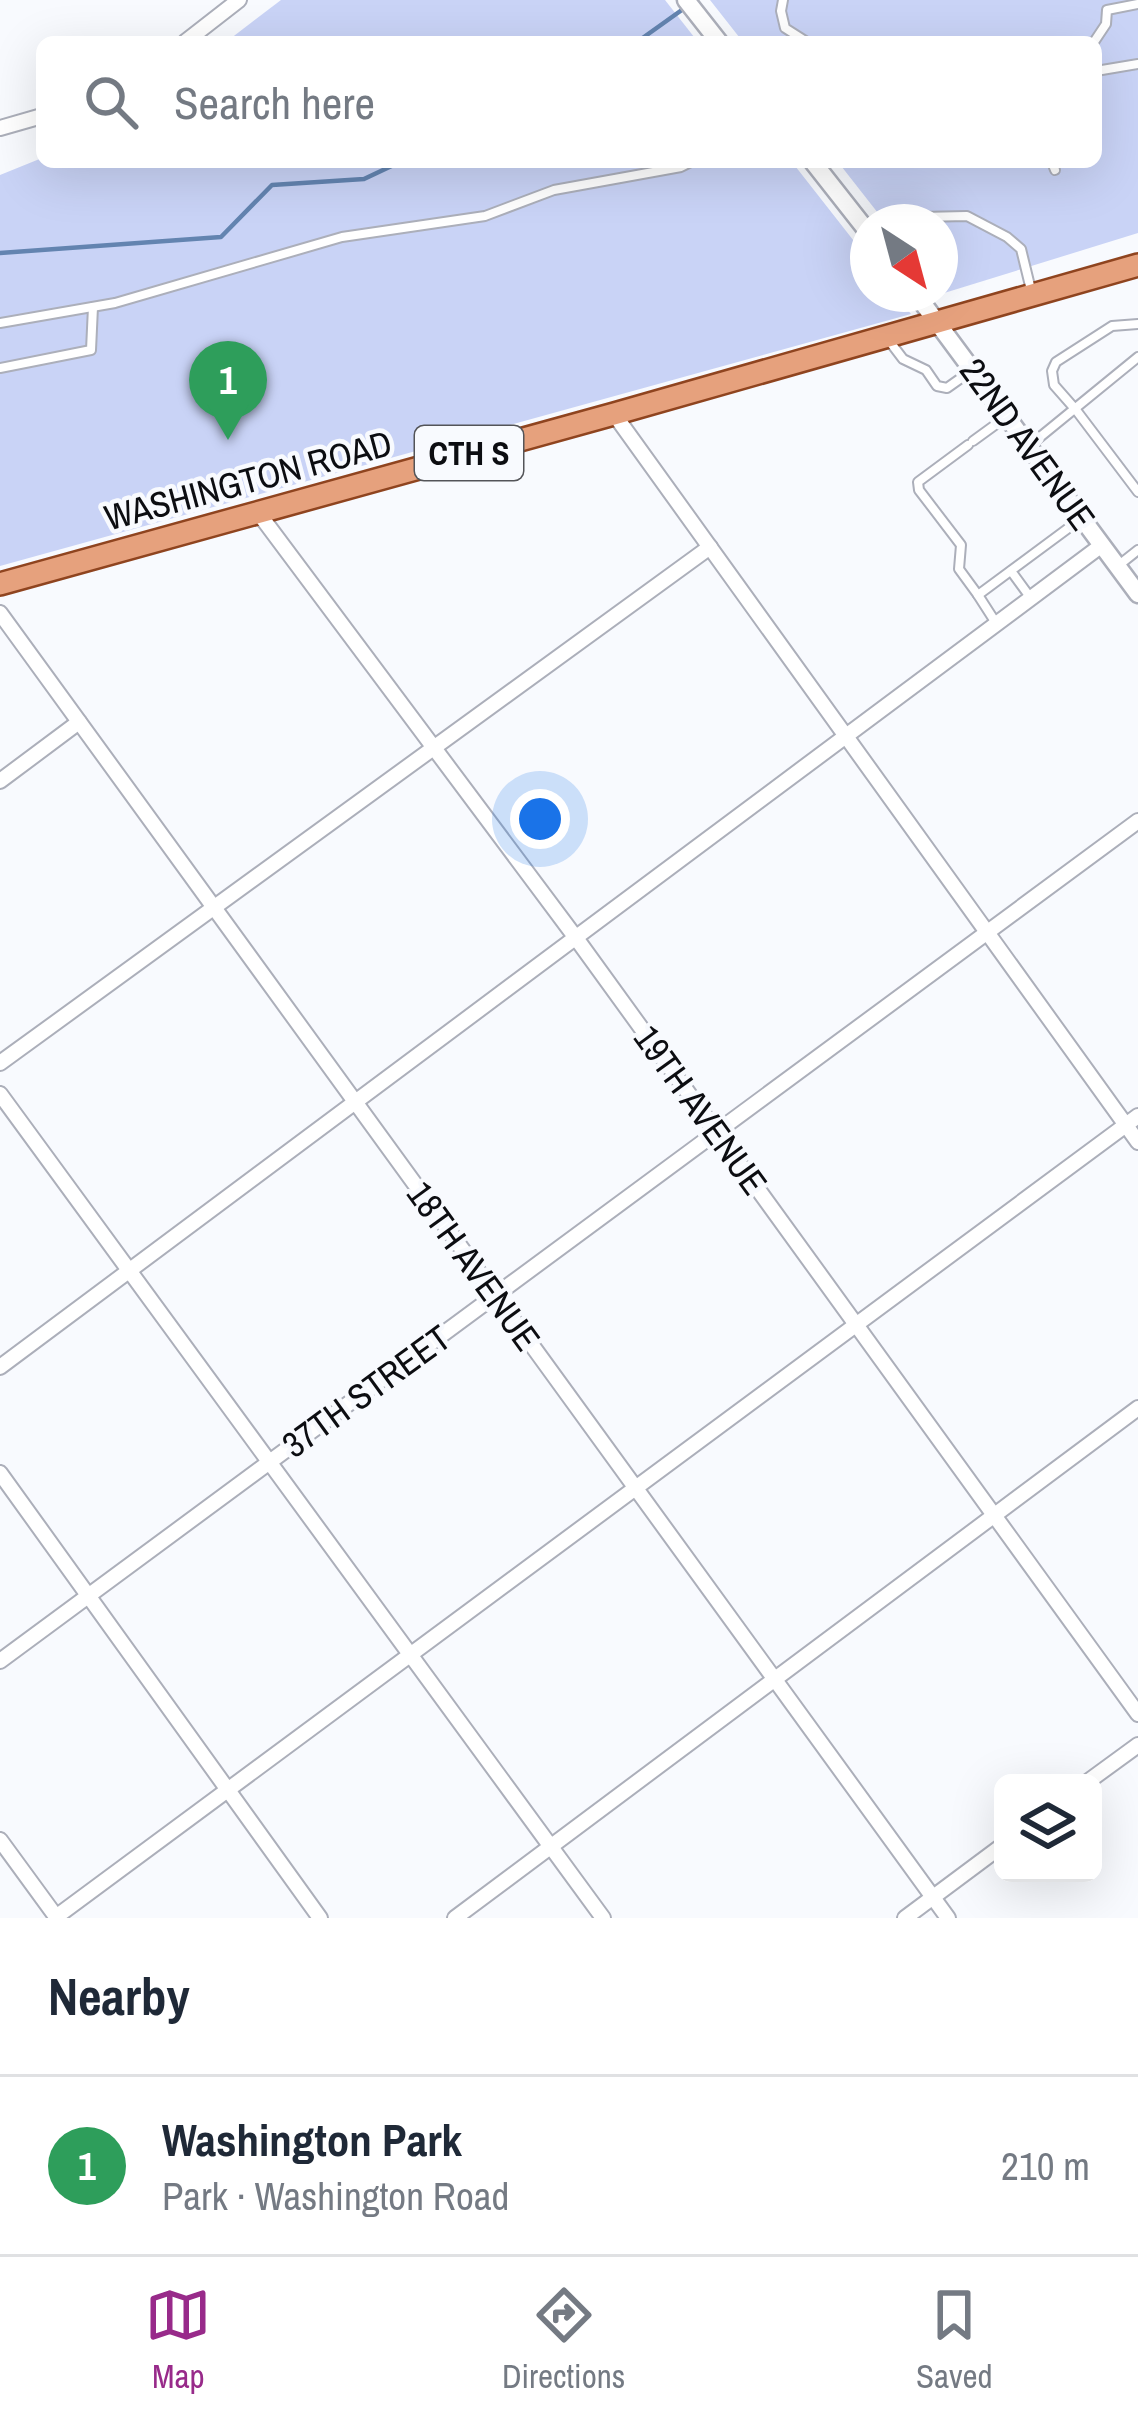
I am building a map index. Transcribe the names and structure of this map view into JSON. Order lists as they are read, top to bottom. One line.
{"streets":{"main road":["CTH S","WASHINGTON ROAD"],"street":["22ND AVENUE","19TH AVENUE","18TH AVENUE","37TH STREET"]},"crossings":[["22ND AVENUE","WASHINGTON ROAD"],["WASHINGTON ROAD","19TH AVENUE"],["19TH AVENUE","37TH STREET"],["18TH AVENUE","37TH STREET"]],"north":"bottom right","page":{"search":"Search here","pins":"1","heading":"Nearby","list":[{"mark":"1","name":"Washington Park","note":"Park · Washington Road","value":"210 m"}],"nav":["Map","Directions","Saved"]}}
